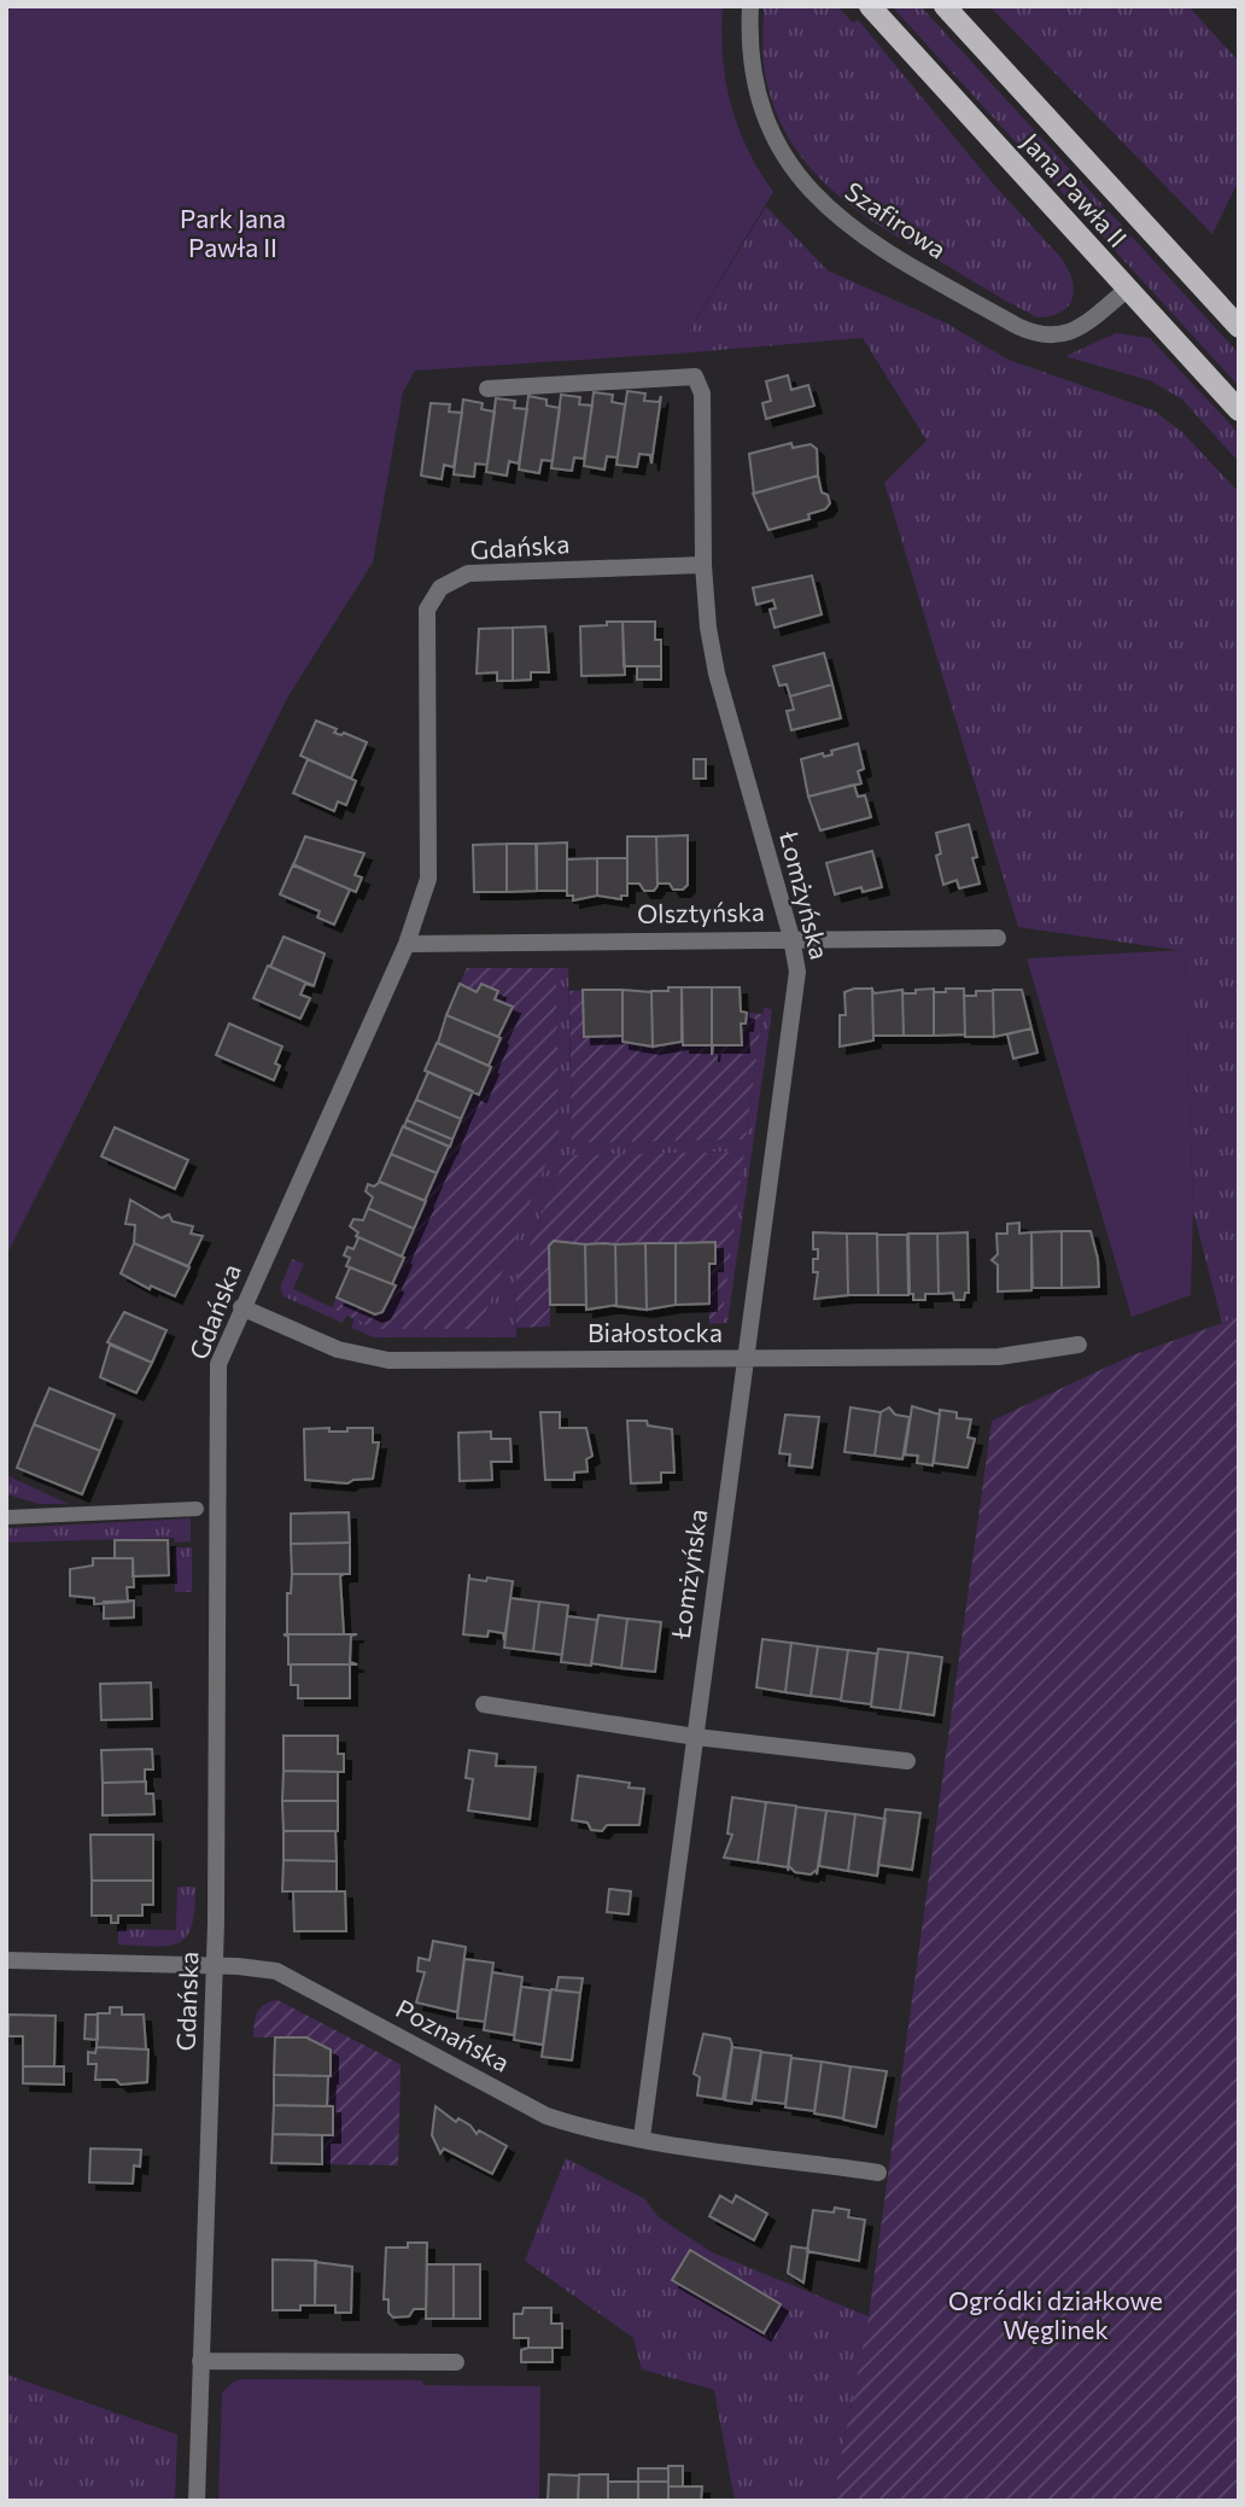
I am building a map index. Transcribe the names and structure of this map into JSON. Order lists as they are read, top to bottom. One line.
{"streets":{"main road":["Jana Pawła II"],"street":["Szafirowa","Gdańska","Łomżyńska","Olsztyńska","Białostocka","Poznańska"]},"crossings":[["Jana Pawła II","Szafirowa"],["Gdańska","Łomżyńska"],["Gdańska","Olsztyńska"],["Gdańska","Białostocka"],["Gdańska","Poznańska"],["Łomżyńska","Olsztyńska"],["Łomżyńska","Białostocka"],["Łomżyńska","Poznańska"]],"parks":["Park Jana Pawła II","Ogródki działkowe Węglinek"]}
